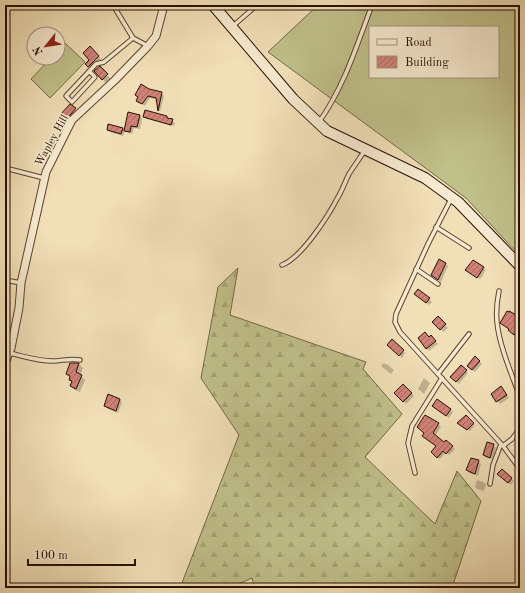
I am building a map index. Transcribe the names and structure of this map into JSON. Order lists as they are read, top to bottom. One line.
{"streets":{"street":["Wapley Hill"]},"legend":["Road","Building"],"scale_bar":"100 m","north":"bottom left"}
